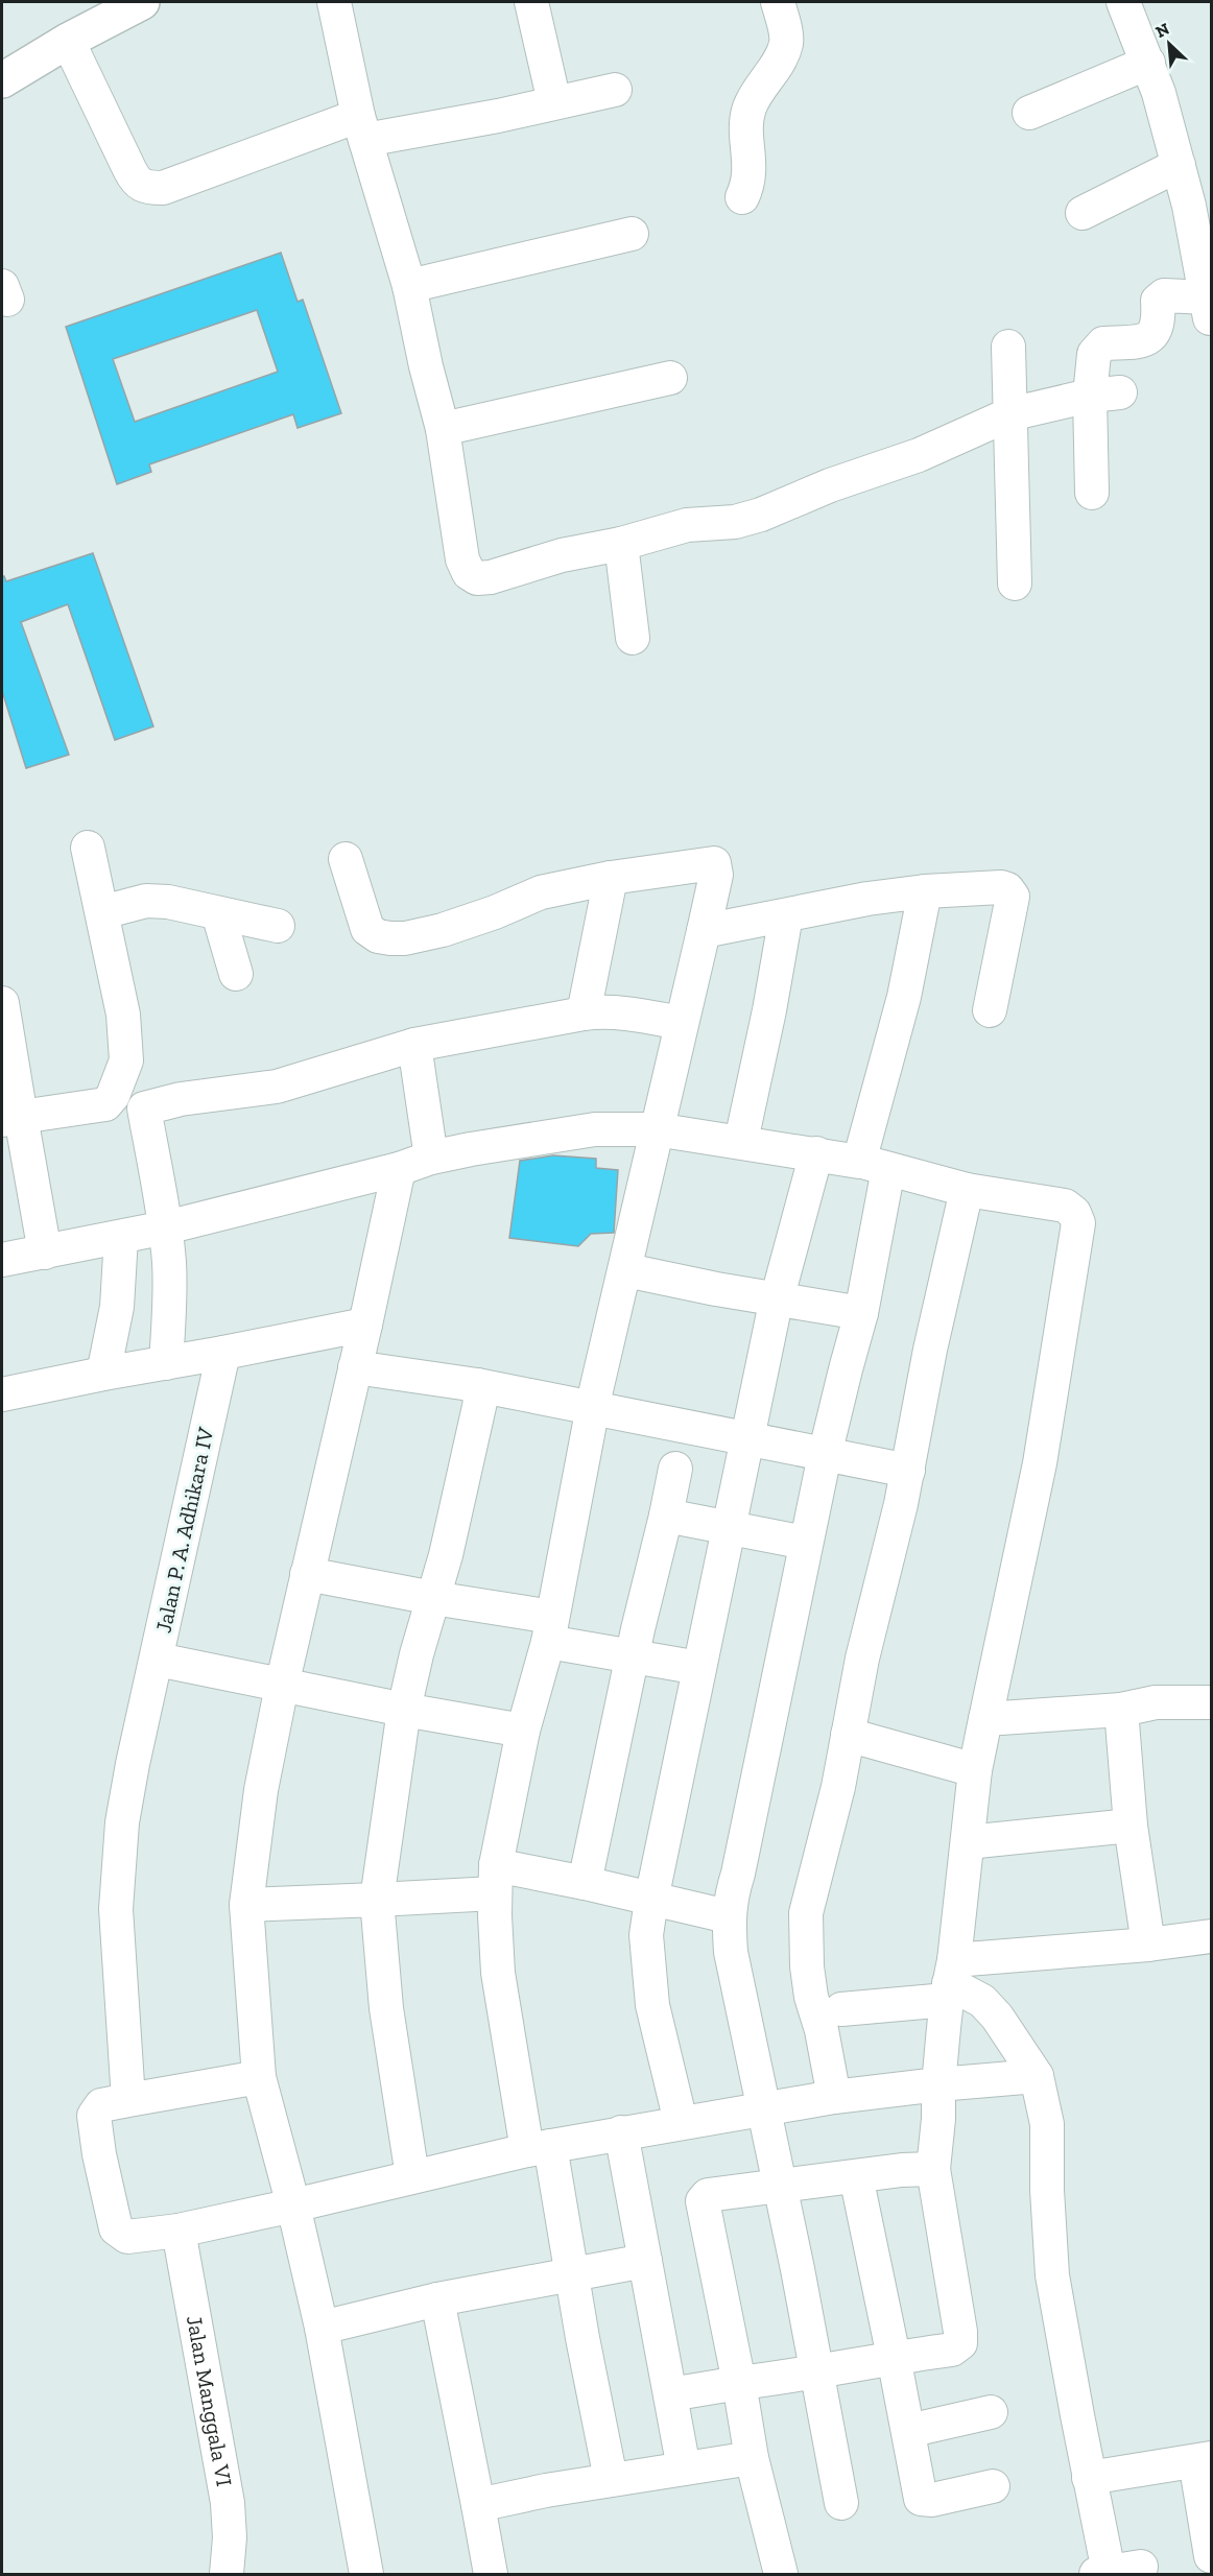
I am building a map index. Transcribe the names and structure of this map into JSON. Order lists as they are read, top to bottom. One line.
{"streets":{"street":["Jalan P. A. Adhikara IV","Jalan Manggala VI"]},"north":"top left"}
